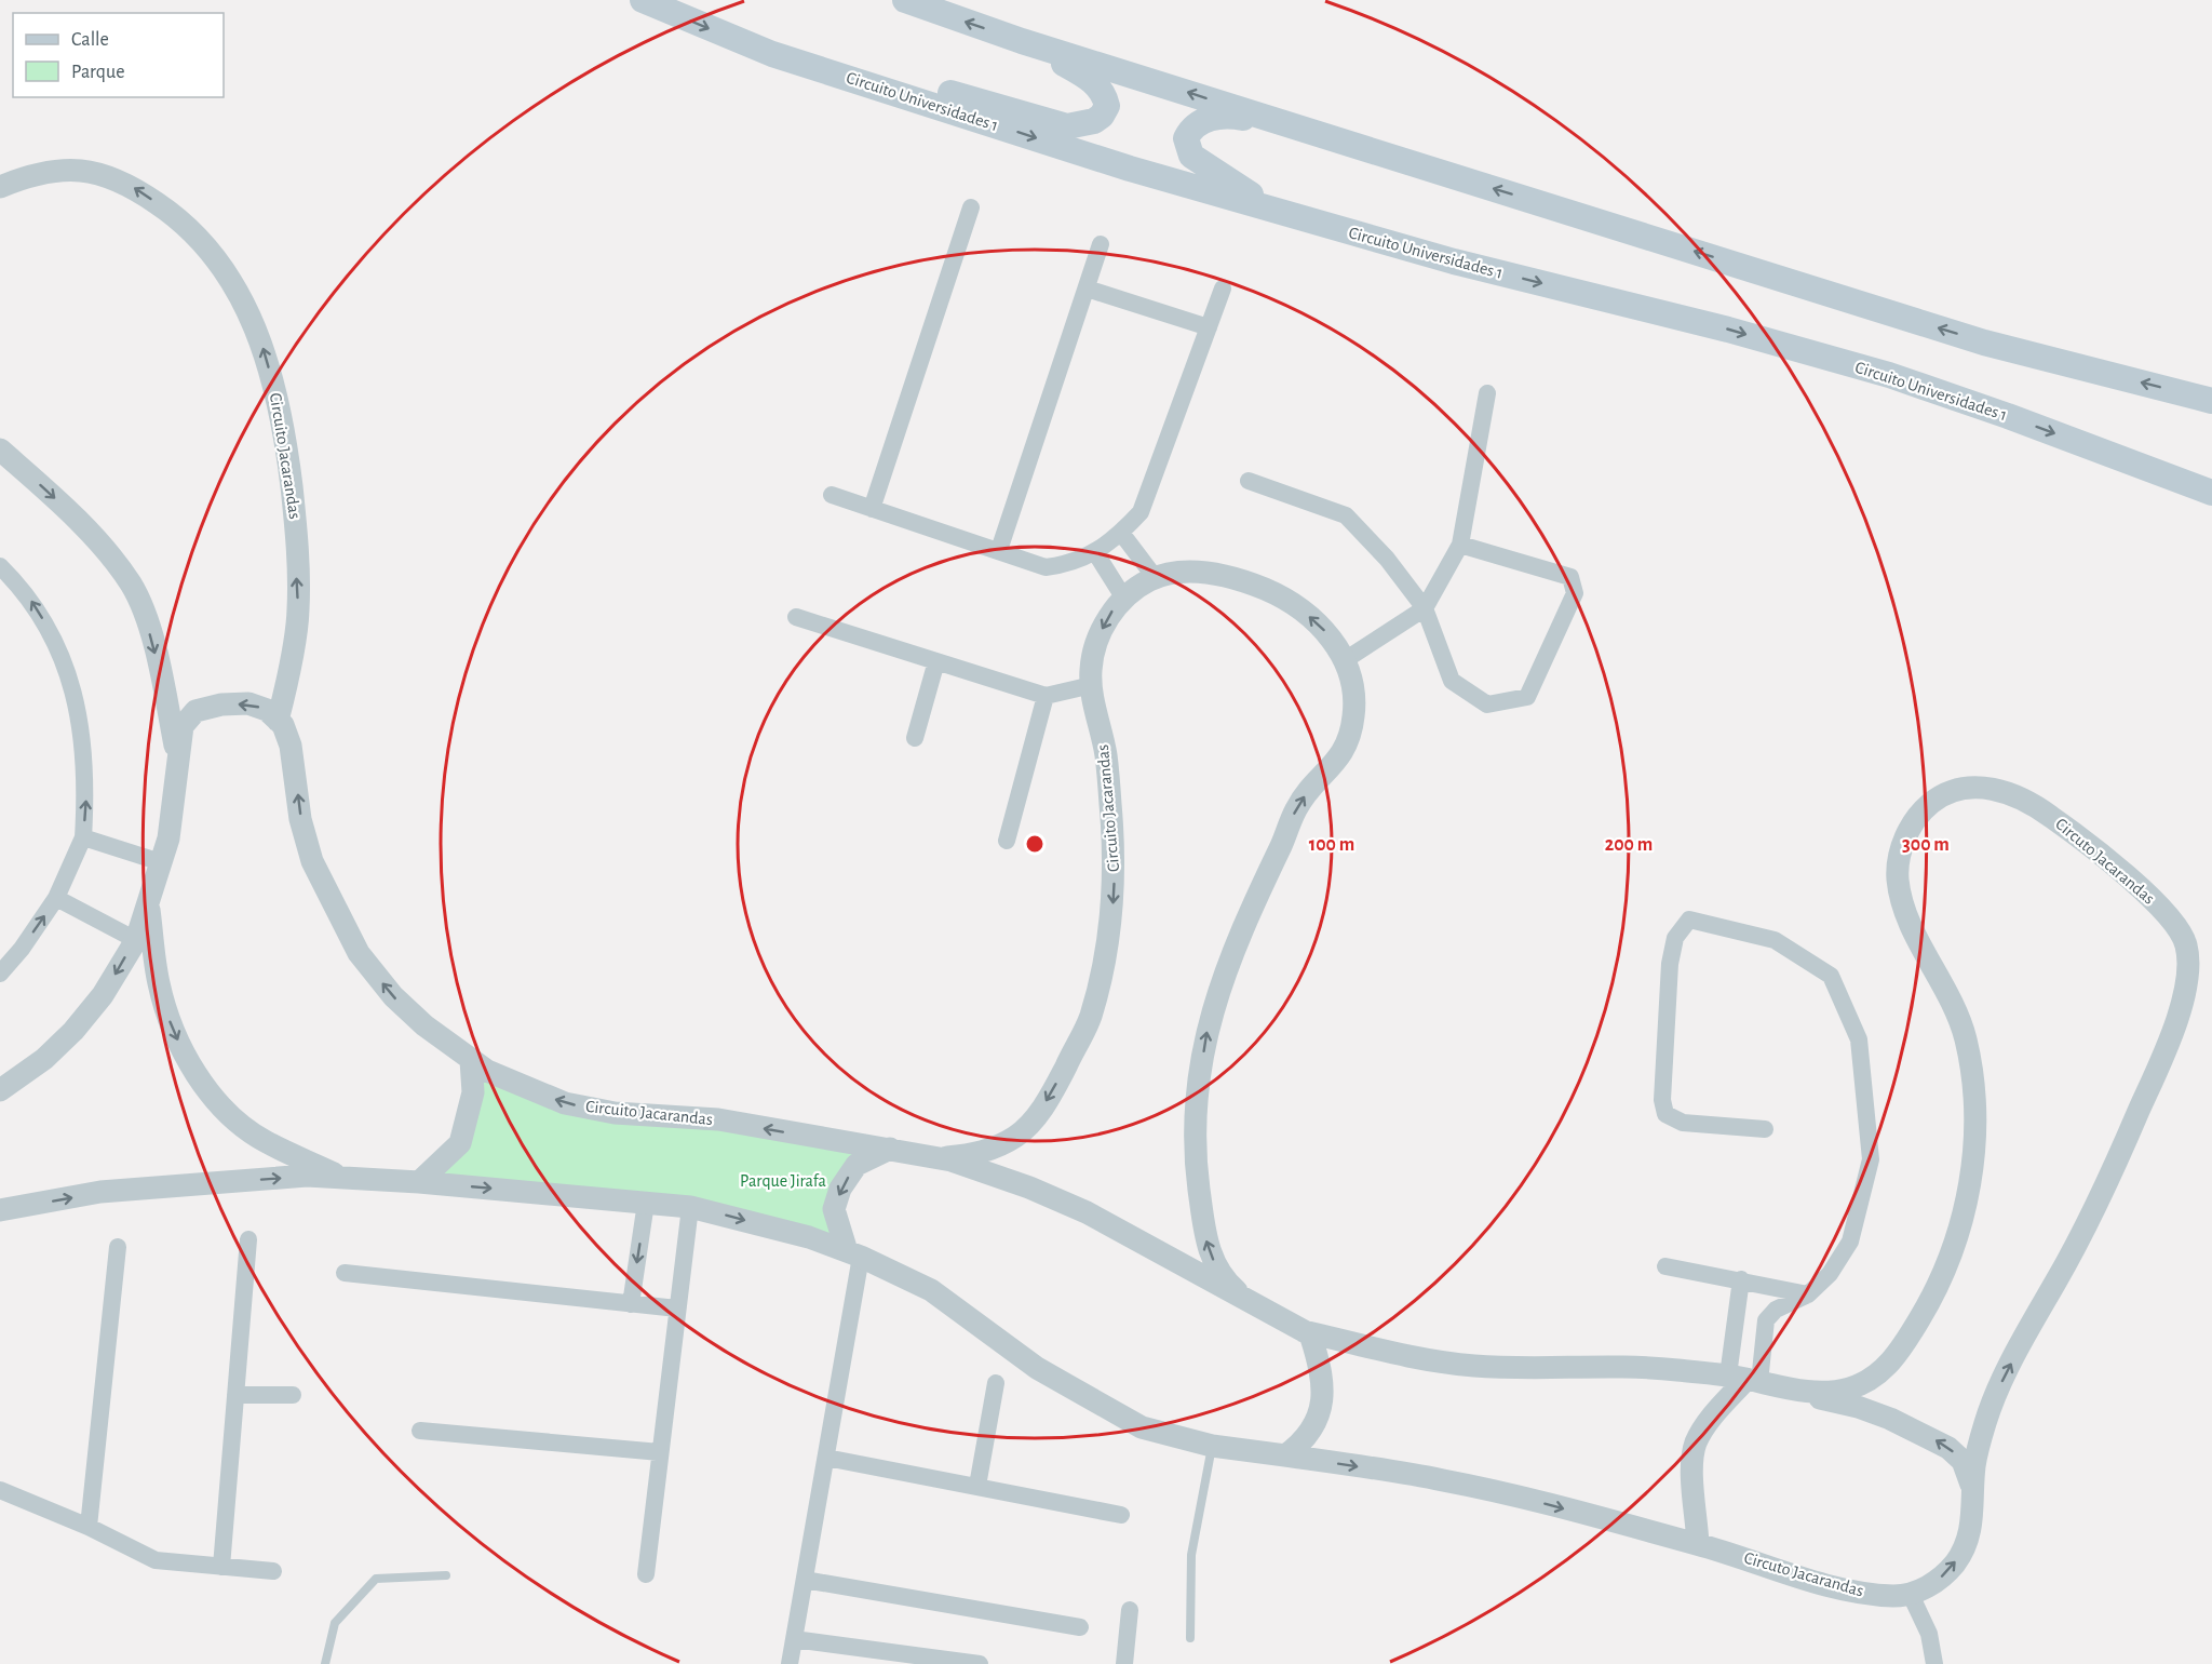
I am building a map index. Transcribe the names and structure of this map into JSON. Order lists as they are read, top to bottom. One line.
{"streets":{"main road":["Circuito Universidades 1"],"street":["Circuito Jacarandas","Circuto Jacarandas"]},"crossings":[["Circuito Jacarandas","Circuto Jacarandas"]],"parks":["Parque Jirafa"],"legend":["Calle","Parque"],"rings":["100 m","200 m","300 m"]}
